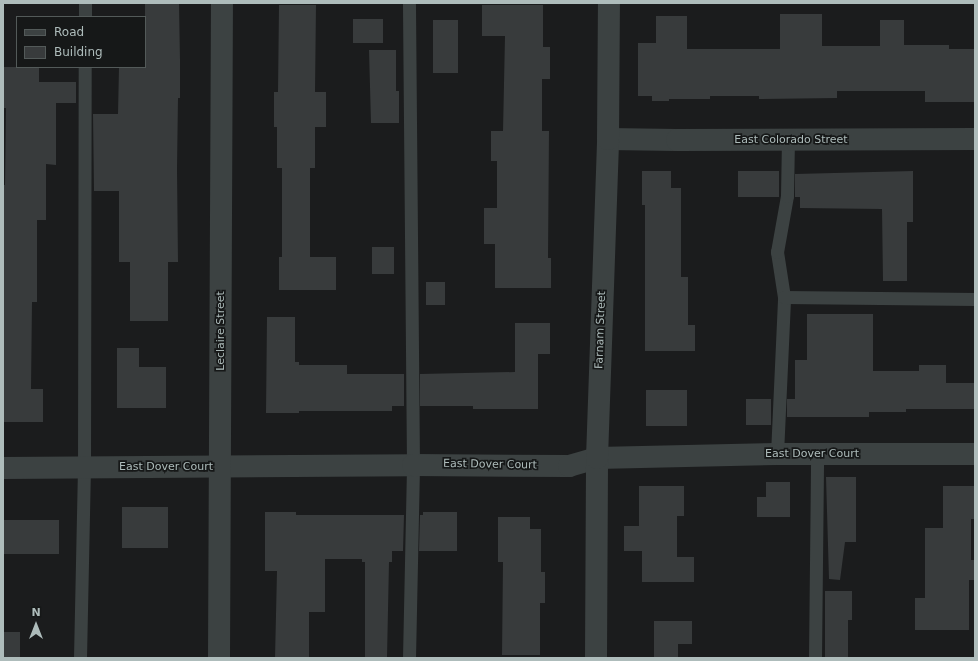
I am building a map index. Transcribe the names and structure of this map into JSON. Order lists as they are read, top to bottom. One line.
{"streets":{"street":["East Colorado Street","Farnam Street","Leclaire Street","East Dover Court"]},"crossings":[["East Colorado Street","Farnam Street"],["Farnam Street","East Dover Court"],["Leclaire Street","East Dover Court"]],"legend":["Road","Building"],"north":"top"}
